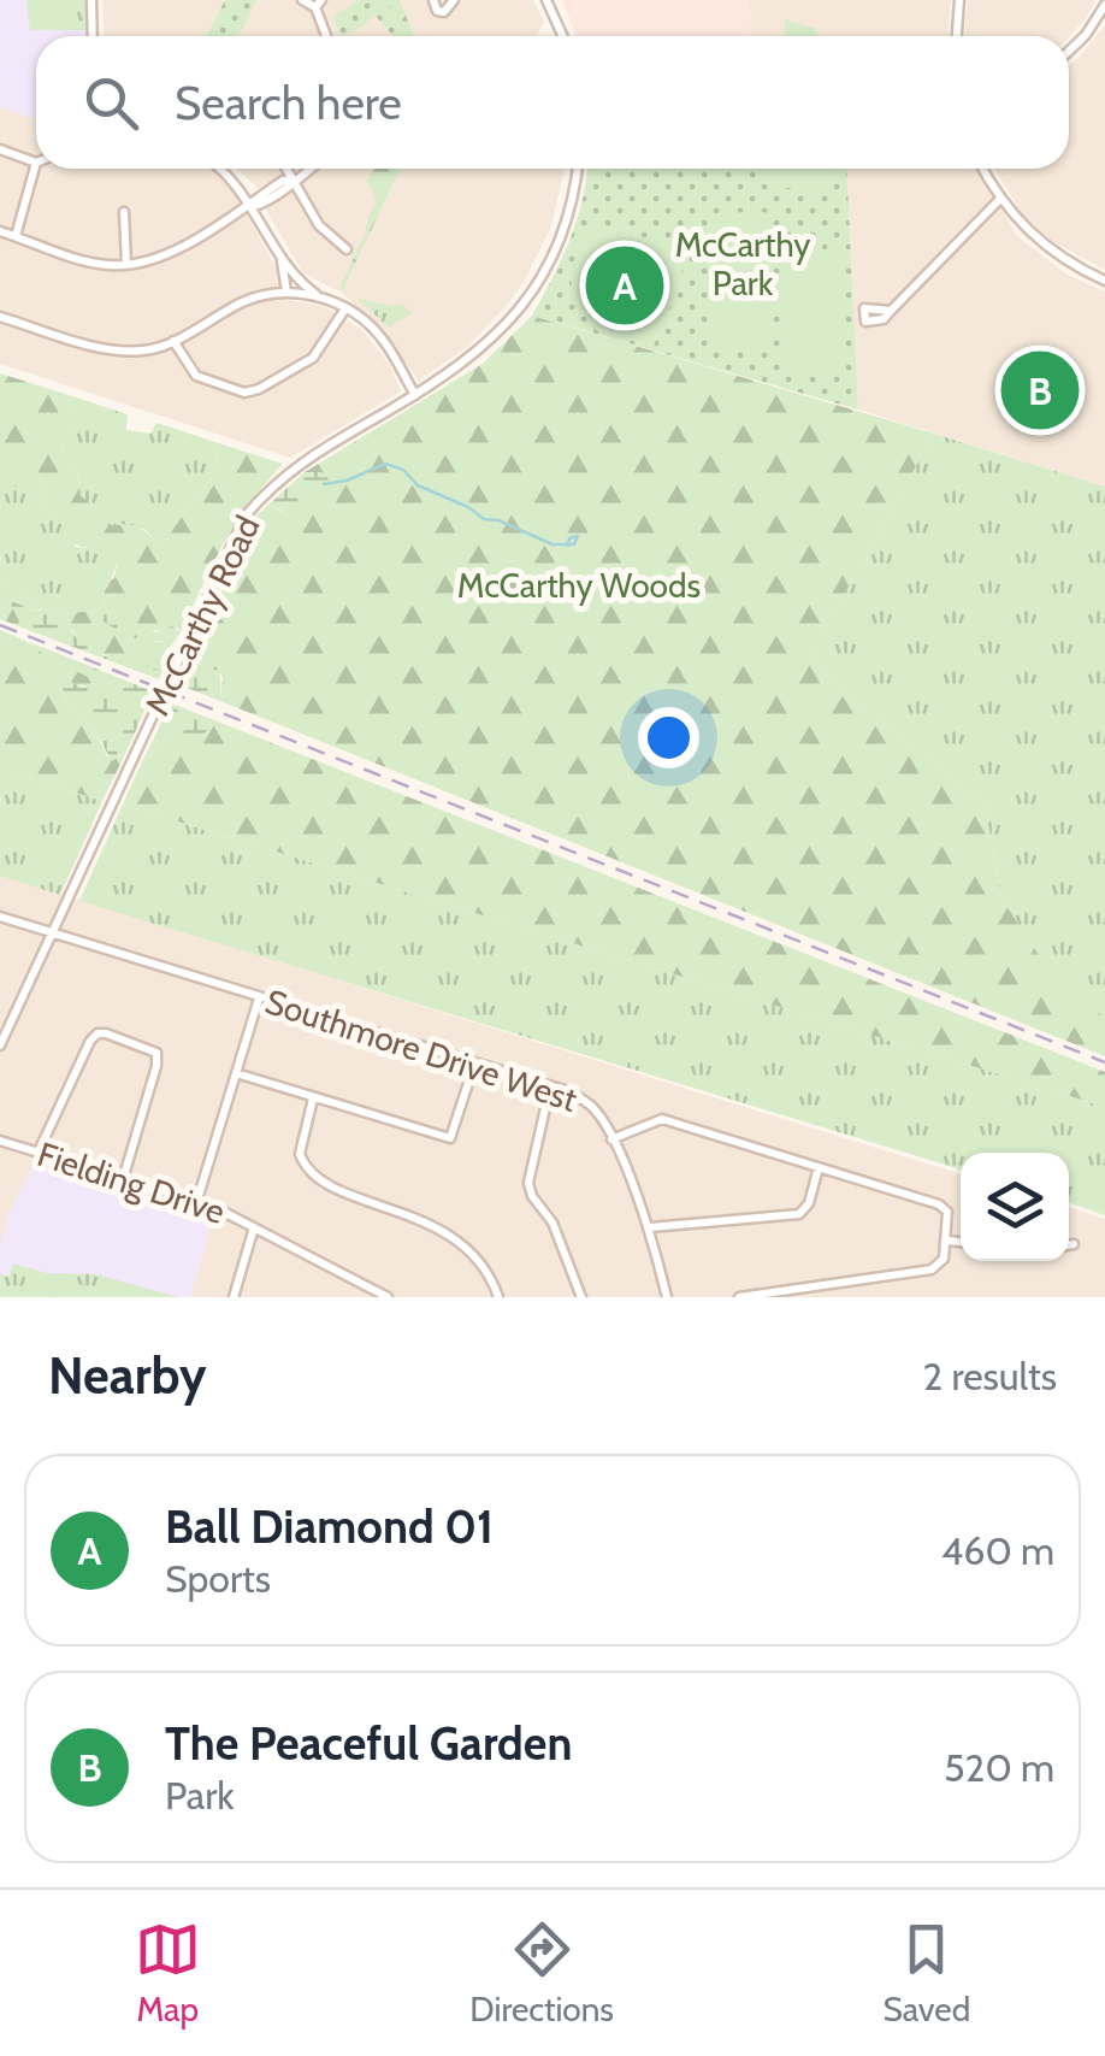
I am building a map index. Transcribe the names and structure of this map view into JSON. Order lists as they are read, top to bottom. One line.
{"streets":{"street":["McCarthy Road","Southmore Drive West","Fielding Drive"]},"crossings":[["McCarthy Road","Southmore Drive West"]],"parks":["McCarthy Park","McCarthy Woods"],"page":{"search":"Search here","pins":["A","B"],"heading":["Nearby","2 results"],"list":[{"mark":"A","name":"Ball Diamond 01","note":"Sports","value":"460 m"},{"mark":"B","name":"The Peaceful Garden","note":"Park","value":"520 m"}],"nav":["Map","Directions","Saved"]}}
